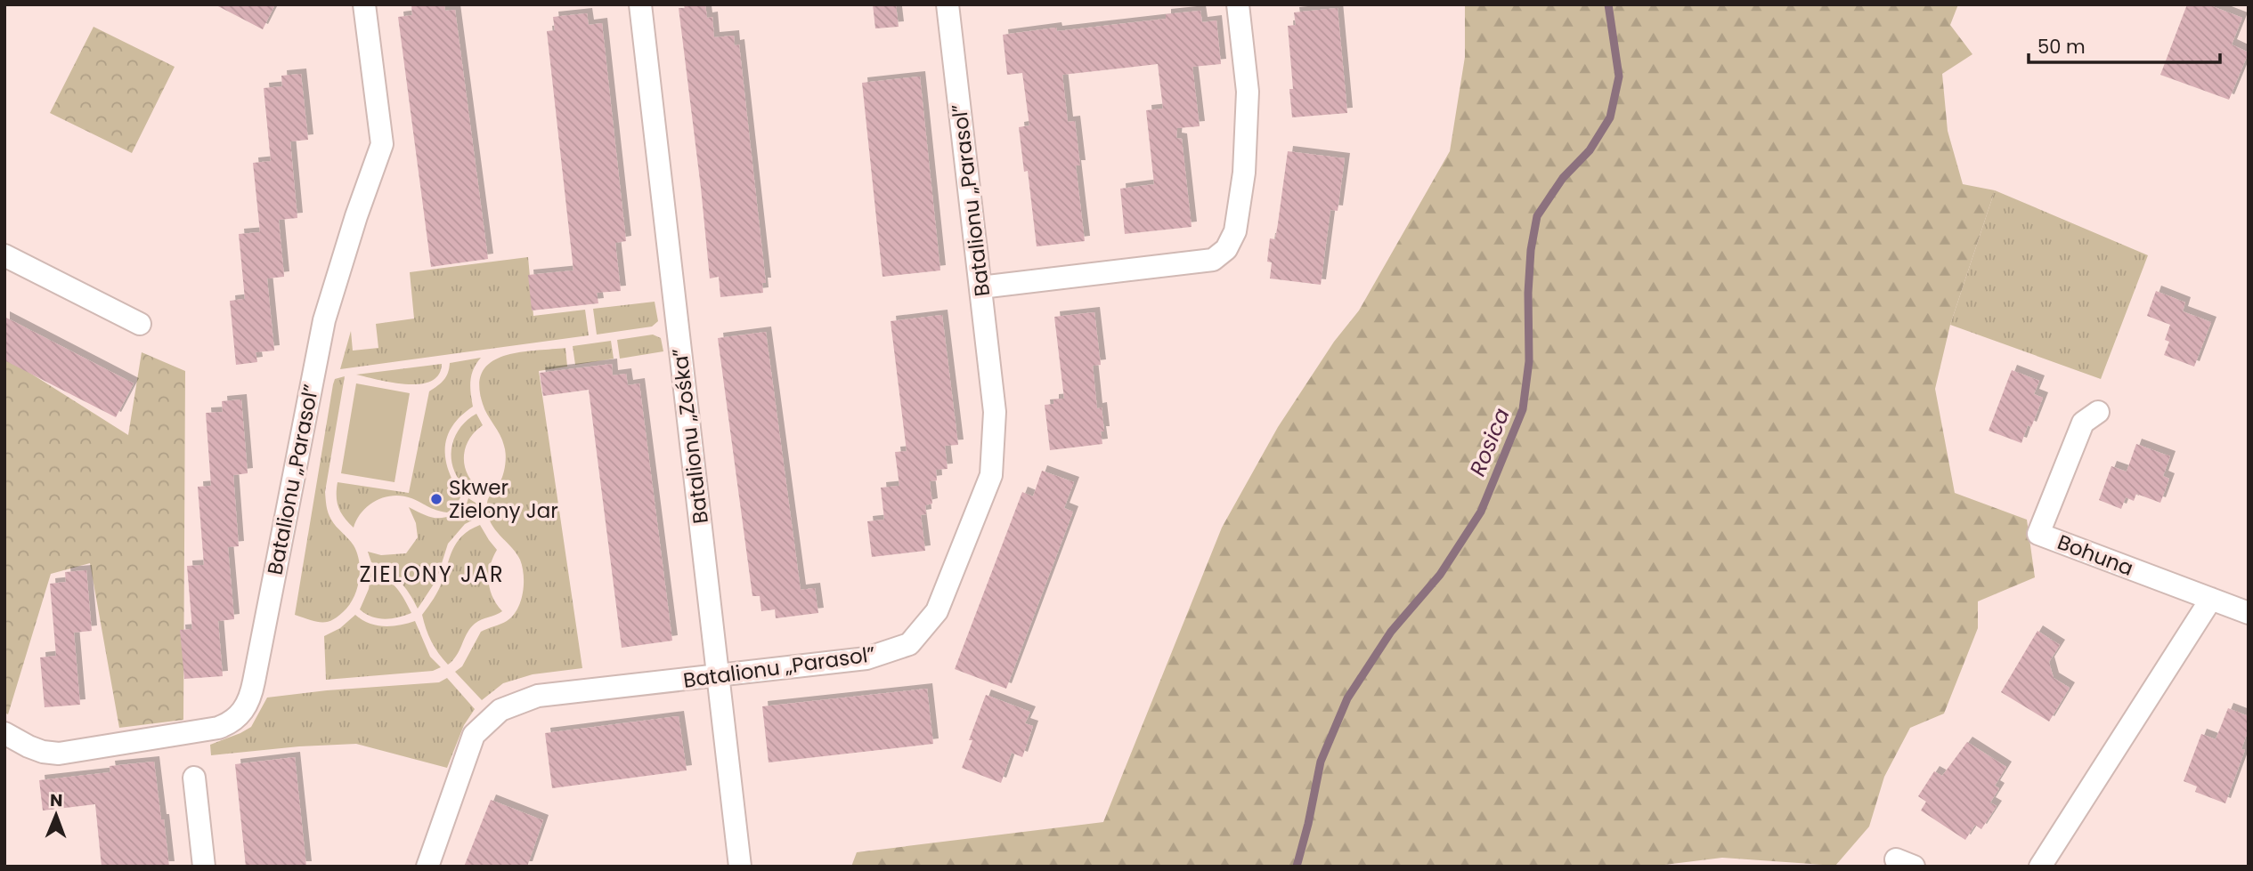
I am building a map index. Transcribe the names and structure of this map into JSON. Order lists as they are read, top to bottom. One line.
{"streets":{"street":["Batalionu „Parasol”","Batalionu „Zośka”","Bohuna"]},"crossings":[["Batalionu „Parasol”","Batalionu „Zośka”"]],"districts":["ZIELONY JAR"],"water":["Rosica"],"places":["Skwer Zielony Jar"],"scale_bar":"50 m","north":"top"}
